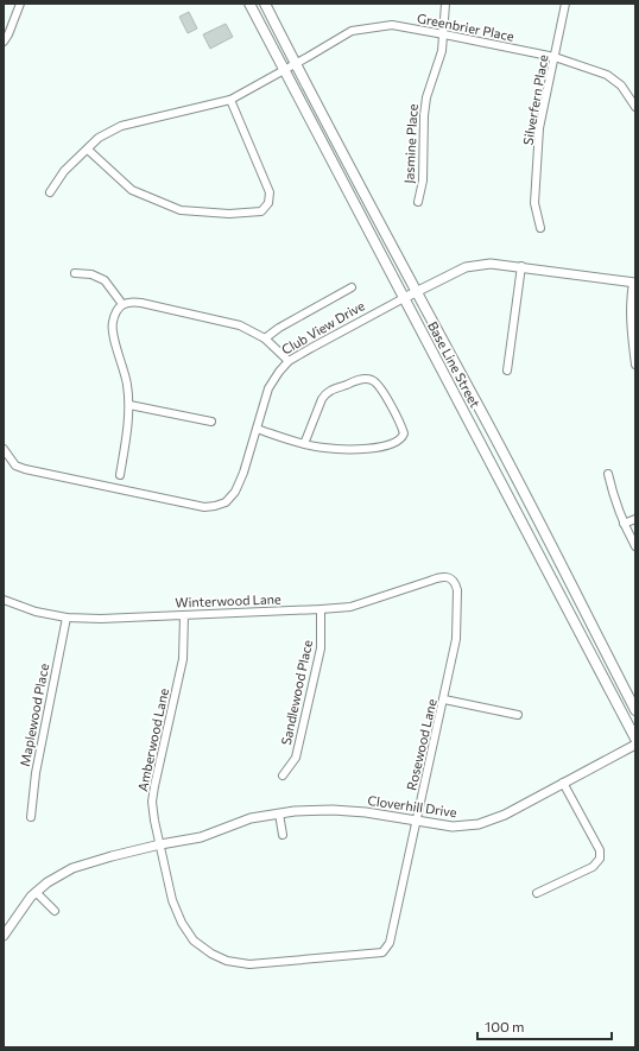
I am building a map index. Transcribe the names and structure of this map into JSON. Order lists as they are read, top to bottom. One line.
{"streets":{"main road":["Base Line Street"],"street":["Greenbrier Place","Silverfern Place","Jasmine Place","Club View Drive","Winterwood Lane","Sandlewood Place","Maplewood Place","Amberwood Lane","Rosewood Lane","Cloverhill Drive"]},"crossings":[["Greenbrier Place","Silverfern Place"],["Greenbrier Place","Jasmine Place"],["Greenbrier Place","Base Line Street"],["Club View Drive","Base Line Street"],["Winterwood Lane","Sandlewood Place"],["Winterwood Lane","Maplewood Place"],["Winterwood Lane","Amberwood Lane"],["Winterwood Lane","Rosewood Lane"],["Amberwood Lane","Rosewood Lane"],["Amberwood Lane","Cloverhill Drive"],["Rosewood Lane","Cloverhill Drive"]],"scale_bar":"100 m"}
